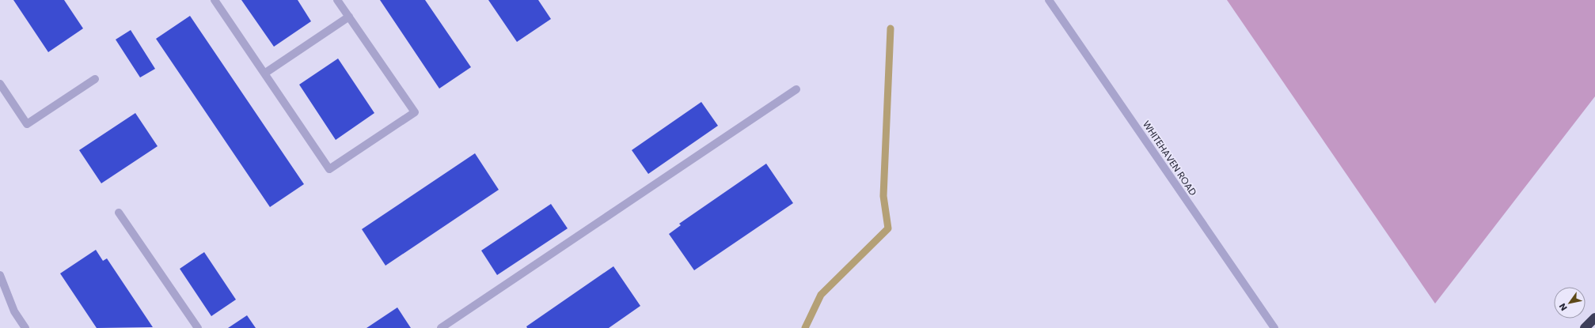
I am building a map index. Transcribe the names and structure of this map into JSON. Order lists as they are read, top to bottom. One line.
{"streets":{"street":["WHITEHAVEN ROAD"]},"north":"bottom left"}
